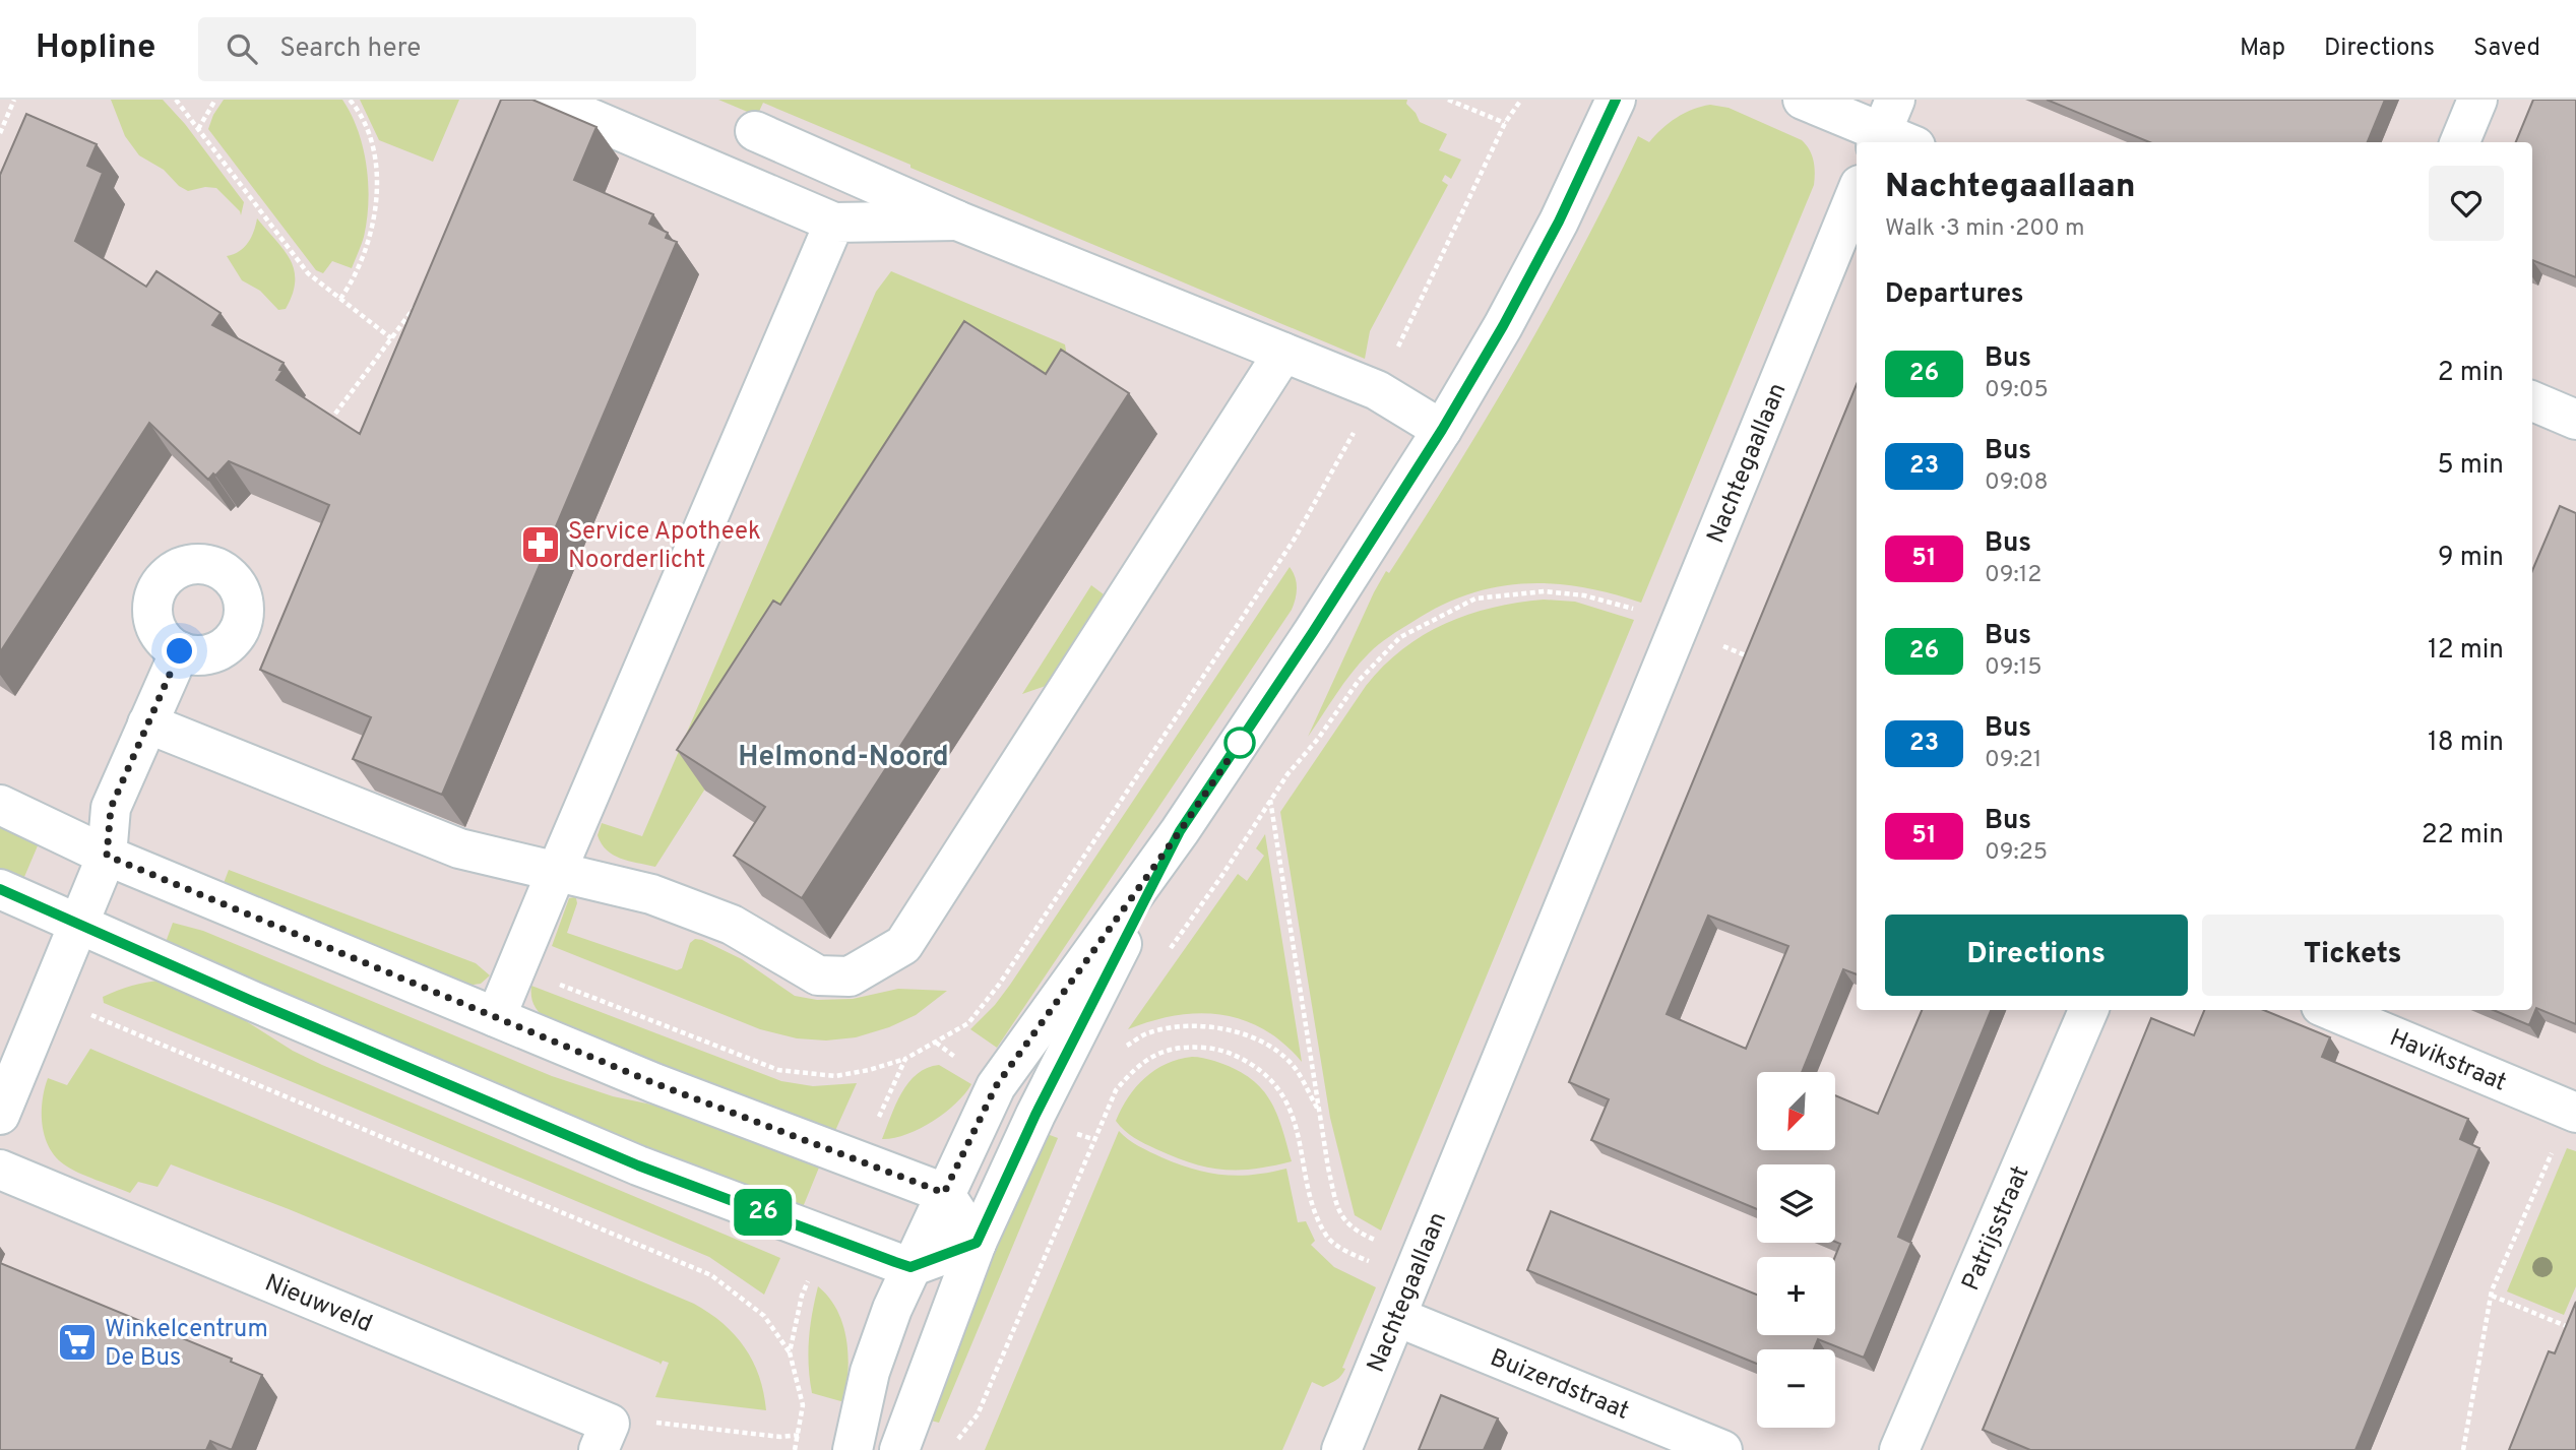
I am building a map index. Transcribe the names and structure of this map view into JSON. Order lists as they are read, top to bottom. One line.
{"streets":{"street":["Nachtegaallaan","Havikstraat","Patrijsstraat","Nieuwveld","Buizerdstraat"]},"crossings":[["Nachtegaallaan","Buizerdstraat"]],"districts":["Helmond-Noord"],"places":{"pharmacy":["Service Apotheek Noorderlicht"],"supermarket":["Winkelcentrum De Bus"]},"lines":["bus line 26"],"north":"bottom left","page":{"header":"Hopline","search":"Search here","nav":["Map","Directions","Saved"],"on_map":"26","heading":[["Nachtegaallaan","Walk · 3 min · 200 m"],"Departures"],"list":[{"mark":"26","name":"Bus","note":"09:05","value":"2 min"},{"mark":"23","name":"Bus","note":"09:08","value":"5 min"},{"mark":"51","name":"Bus","note":"09:12","value":"9 min"},{"mark":"26","name":"Bus","note":"09:15","value":"12 min"},{"mark":"23","name":"Bus","note":"09:21","value":"18 min"},{"mark":"51","name":"Bus","note":"09:25","value":"22 min"}],"buttons":["Directions","Tickets"],"map_buttons":["+","−"]}}
